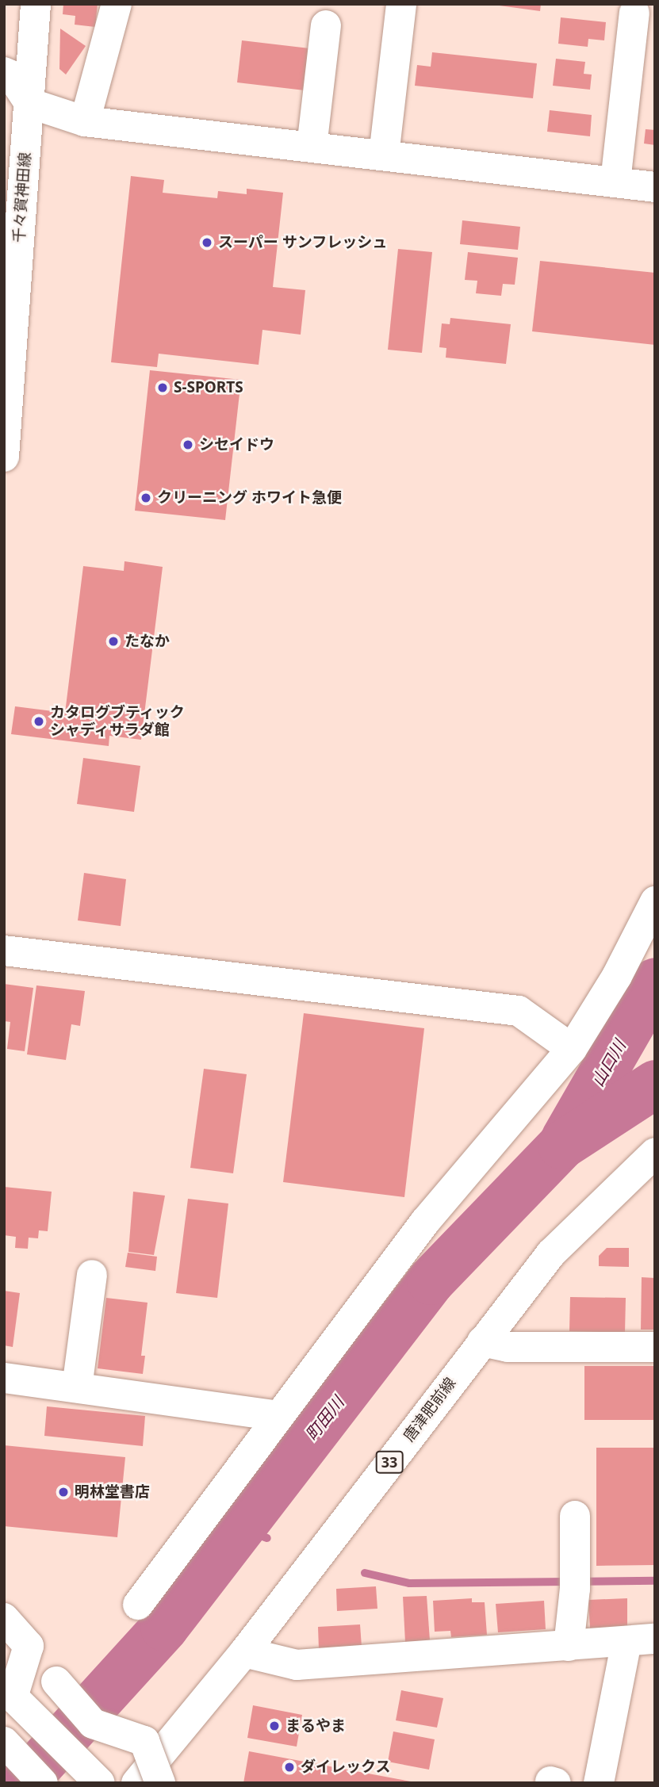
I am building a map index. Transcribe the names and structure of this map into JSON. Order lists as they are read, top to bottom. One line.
{"streets":{"main road":["千々賀神田線","唐津肥前線","33"]},"water":["山口川","町田川"],"places":["スーパー サンフレッシュ","S-SPORTS","シセイドウ","クリーニング ホワイト急便","たなか","カタログブティック シャディサラダ館","明林堂書店","まるやま","ダイレックス"]}
